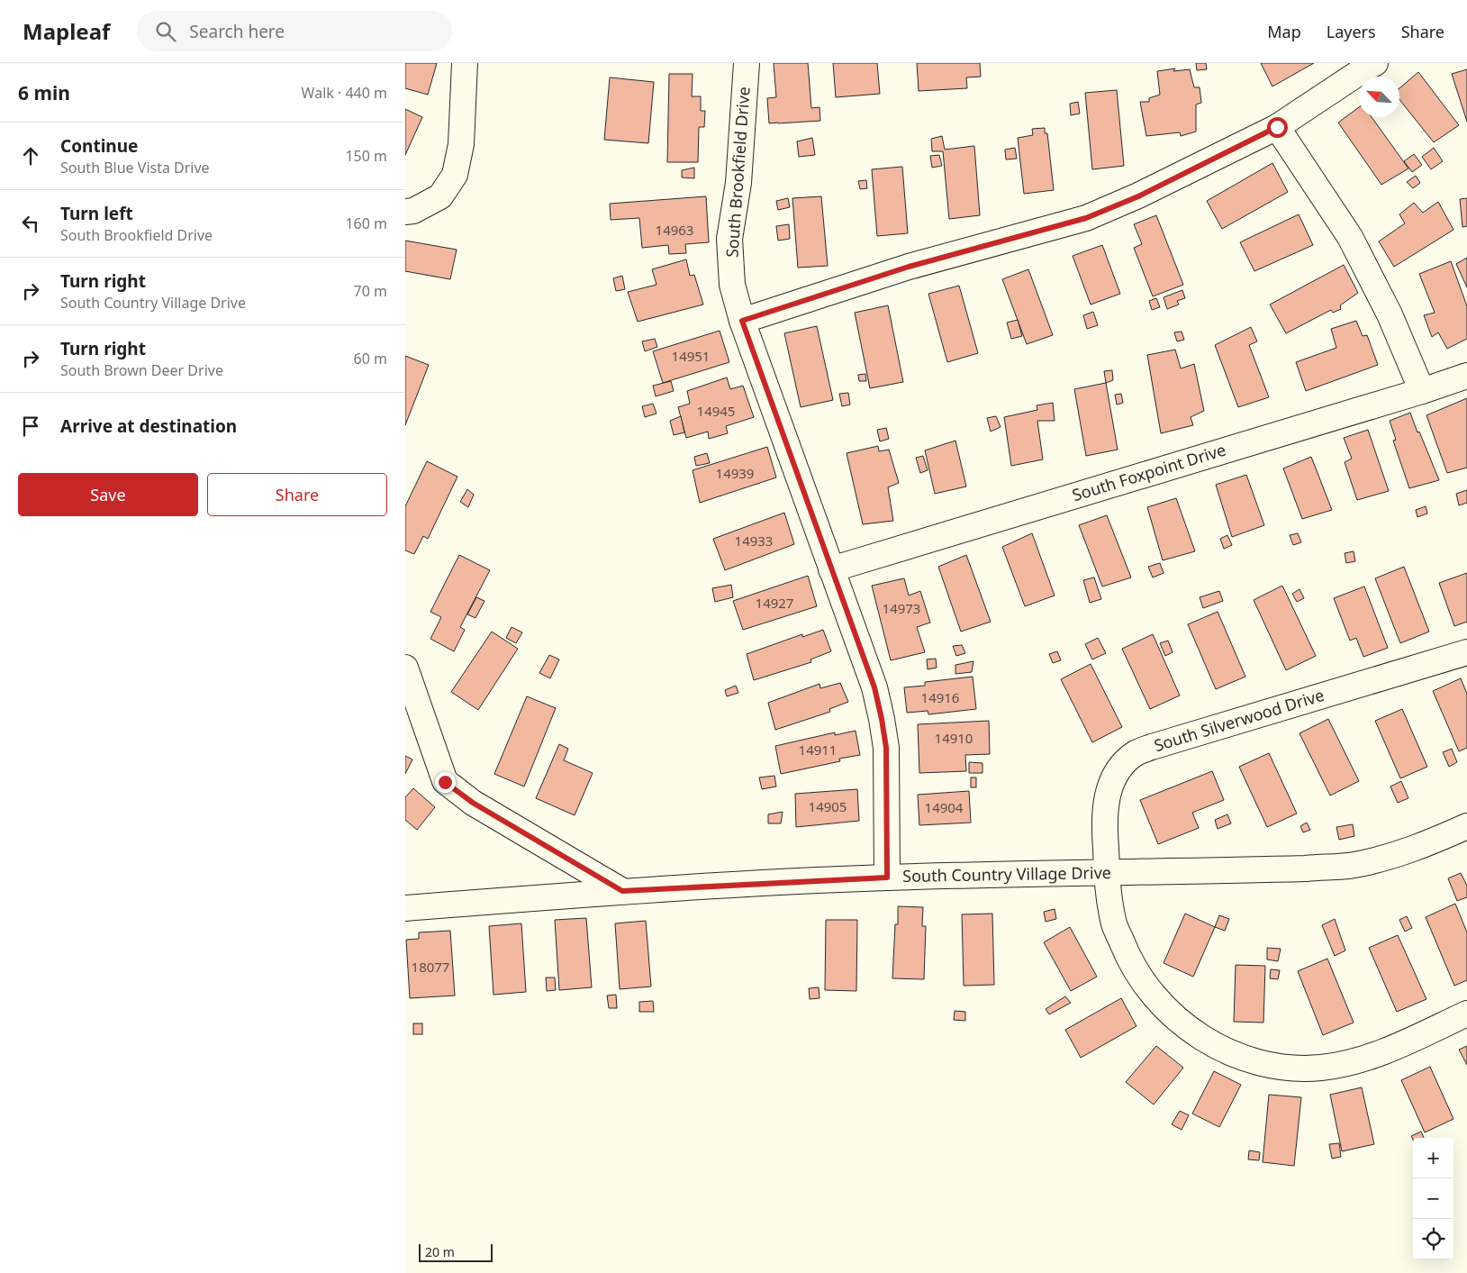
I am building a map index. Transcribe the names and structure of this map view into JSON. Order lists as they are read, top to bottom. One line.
{"streets":{"street":["South Brookfield Drive","South Foxpoint Drive","South Silverwood Drive","South Country Village Drive"]},"crossings":[["South Brookfield Drive","South Foxpoint Drive"],["South Brookfield Drive","South Country Village Drive"],["South Silverwood Drive","South Country Village Drive"]],"house_numbers":["14963","14951","14945","14939","14933","14927","14973","14916","14910","14911","14905","14904","18077"],"scale_bar":"20 m","north":"top left","page":{"header":"Mapleaf","search":"Search here","nav":["Map","Layers","Share"],"heading":["6 min","Walk · 440 m"],"list":[["Continue","South Blue Vista Drive","150 m"],["Turn left","South Brookfield Drive","160 m"],["Turn right","South Country Village Drive","70 m"],["Turn right","South Brown Deer Drive","60 m"],"Arrive at destination"],"buttons":["Save","Share"],"map_buttons":["+","−"],"scale":"20 m"}}
